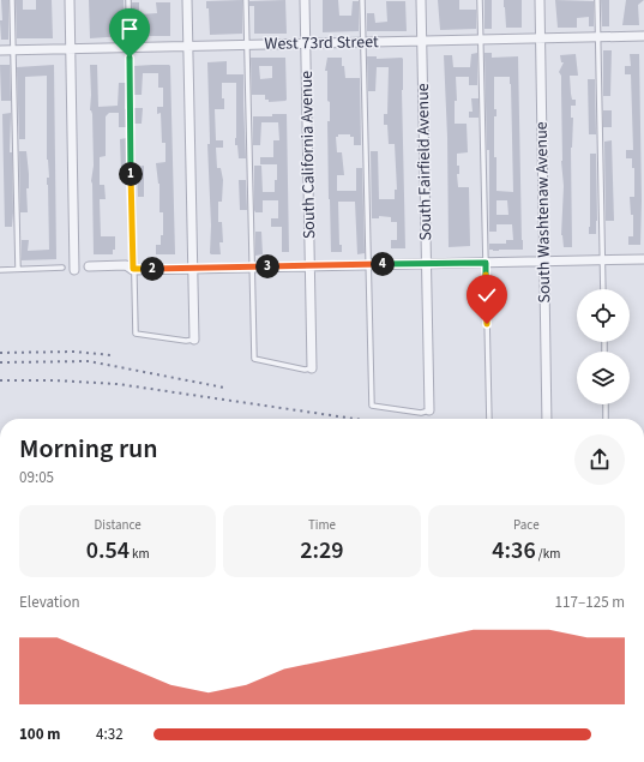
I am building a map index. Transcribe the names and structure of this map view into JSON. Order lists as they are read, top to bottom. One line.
{"streets":{"street":["West 73rd Street","South California Avenue","South Fairfield Avenue","South Washtenaw Avenue"]},"crossings":[["West 73rd Street","South California Avenue"],["West 73rd Street","South Fairfield Avenue"],["West 73rd Street","South Washtenaw Avenue"]],"page":{"pins":["1","4","3","2"],"heading":["Morning run","09:05"],"stats":[["Distance","0.54 km"],["Time","2:29"],["Pace","4:36 /km"]],"chart":["Elevation","117–125 m"],"list":[{"name":"100 m","note":"4:32"}]}}
